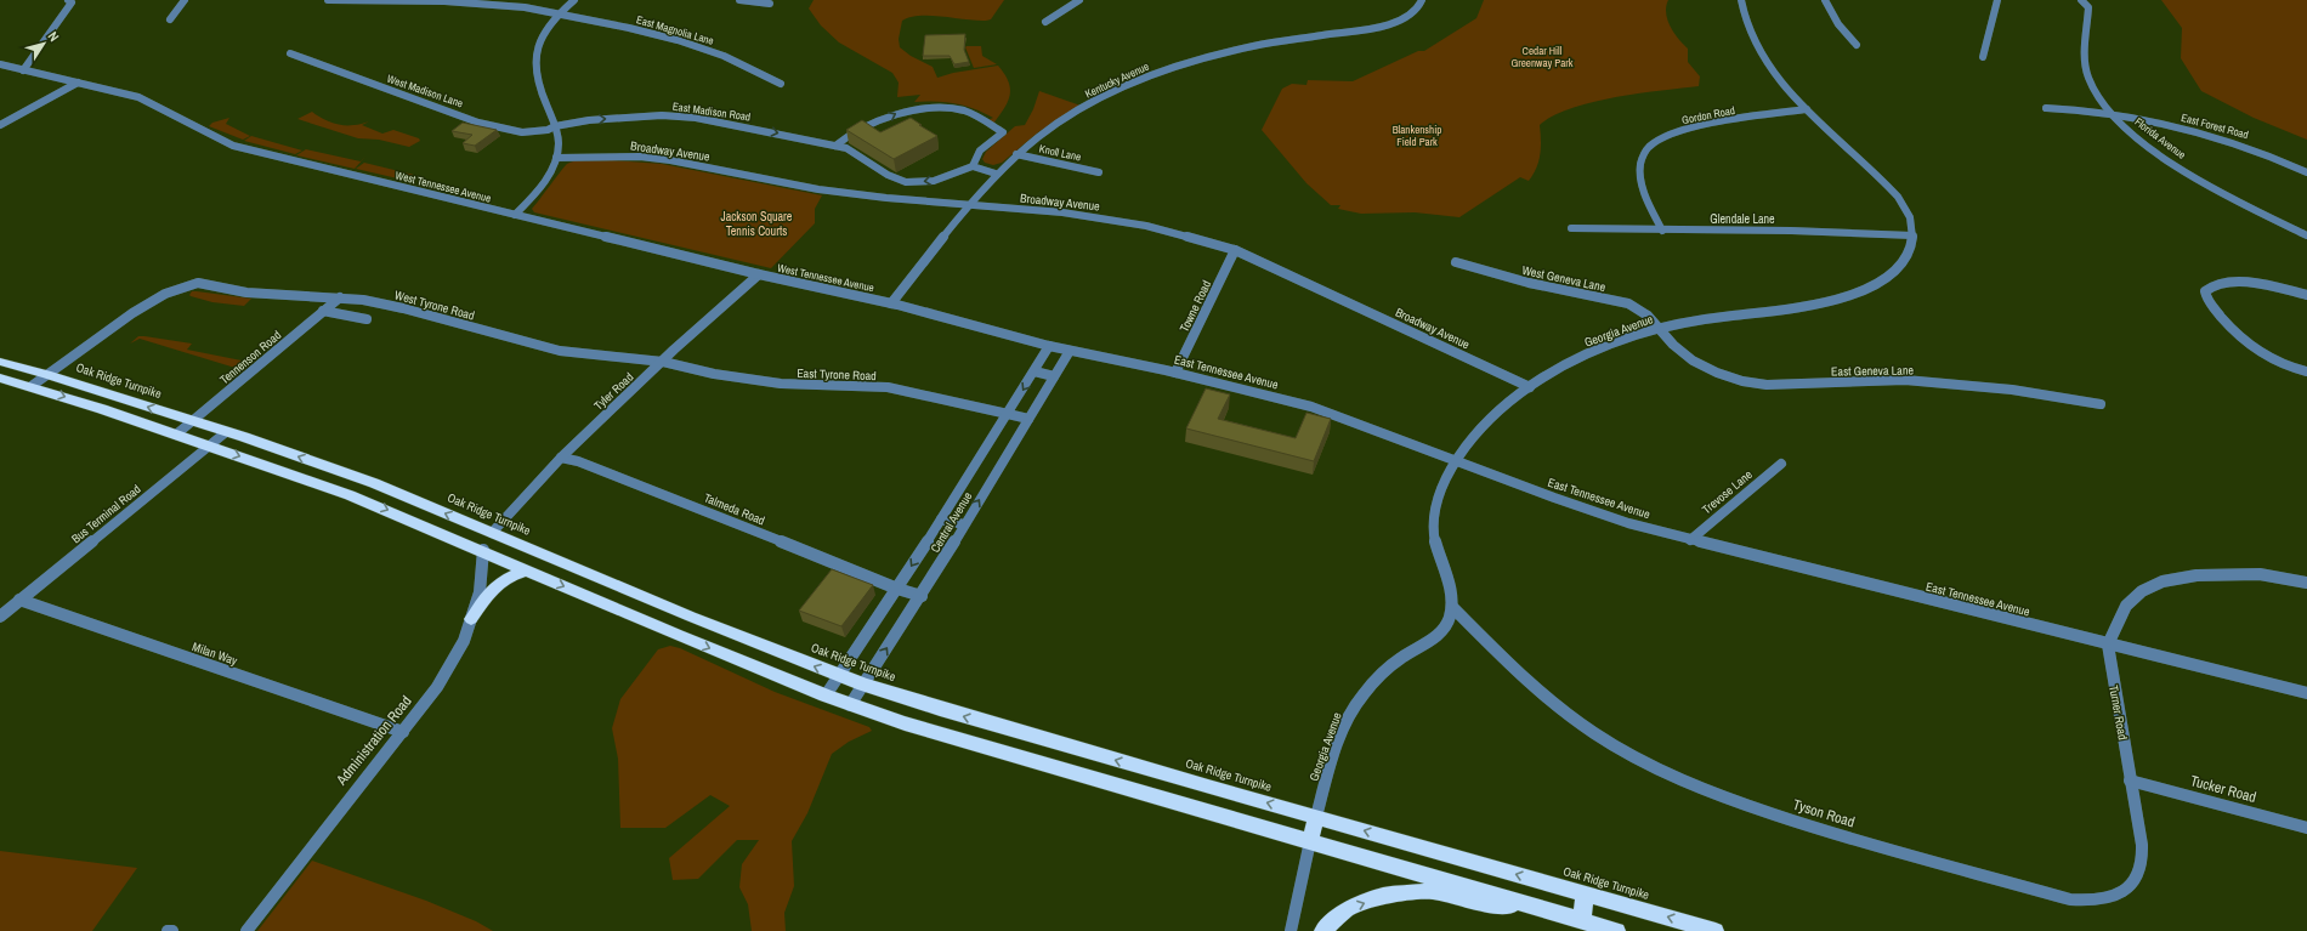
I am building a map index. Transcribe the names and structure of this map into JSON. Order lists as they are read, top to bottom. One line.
{"streets":{"highway":["Oak Ridge Turnpike"],"street":["East Magnolia Lane","Kentucky Avenue","West Madison Lane","East Madison Road","Gordon Road","East Forest Road","Florida Avenue","Broadway Avenue","Knoll Lane","West Tennessee Avenue","Glendale Lane","West Geneva Lane","West Tyrone Road","Towne Road","Georgia Avenue","Tennenson Road","East Geneva Lane","East Tennessee Avenue","East Tyrone Road","Tyler Road","Trevose Lane","Talmeda Road","Bus Terminal Road","Central Avenue","Milan Way","Turner Road","Administration Road","Tucker Road","Tyson Road"]},"crossings":[["Kentucky Avenue","Broadway Avenue"],["Kentucky Avenue","Knoll Lane"],["Kentucky Avenue","West Tennessee Avenue"],["Kentucky Avenue","East Tennessee Avenue"],["West Madison Lane","East Madison Road"],["Gordon Road","Glendale Lane"],["East Forest Road","Florida Avenue"],["Broadway Avenue","Towne Road"],["Broadway Avenue","Georgia Avenue"],["West Tennessee Avenue","East Tennessee Avenue"],["West Tennessee Avenue","Tyler Road"],["Glendale Lane","Georgia Avenue"],["West Geneva Lane","Georgia Avenue"],["West Geneva Lane","East Geneva Lane"],["West Tyrone Road","Tennenson Road"],["West Tyrone Road","East Tyrone Road"],["West Tyrone Road","Oak Ridge Turnpike"],["West Tyrone Road","Tyler Road"],["Towne Road","East Tennessee Avenue"],["Georgia Avenue","East Geneva Lane"],["Georgia Avenue","East Tennessee Avenue"],["Georgia Avenue","Oak Ridge Turnpike"],["Georgia Avenue","Tyson Road"],["Tennenson Road","Oak Ridge Turnpike"],["East Tennessee Avenue","Trevose Lane"],["East Tennessee Avenue","Central Avenue"],["East Tennessee Avenue","Turner Road"],["East Tyrone Road","Tyler Road"],["East Tyrone Road","Central Avenue"],["Oak Ridge Turnpike","Tyler Road"],["Oak Ridge Turnpike","Bus Terminal Road"],["Oak Ridge Turnpike","Central Avenue"],["Tyler Road","Talmeda Road"],["Talmeda Road","Central Avenue"],["Bus Terminal Road","Milan Way"],["Milan Way","Administration Road"],["Turner Road","Tucker Road"],["Turner Road","Tyson Road"],["Tucker Road","Tyson Road"]],"parks":["Cedar Hill Greenway Park","Blankenship Field Park","Jackson Square Tennis Courts"],"north":"top right"}
